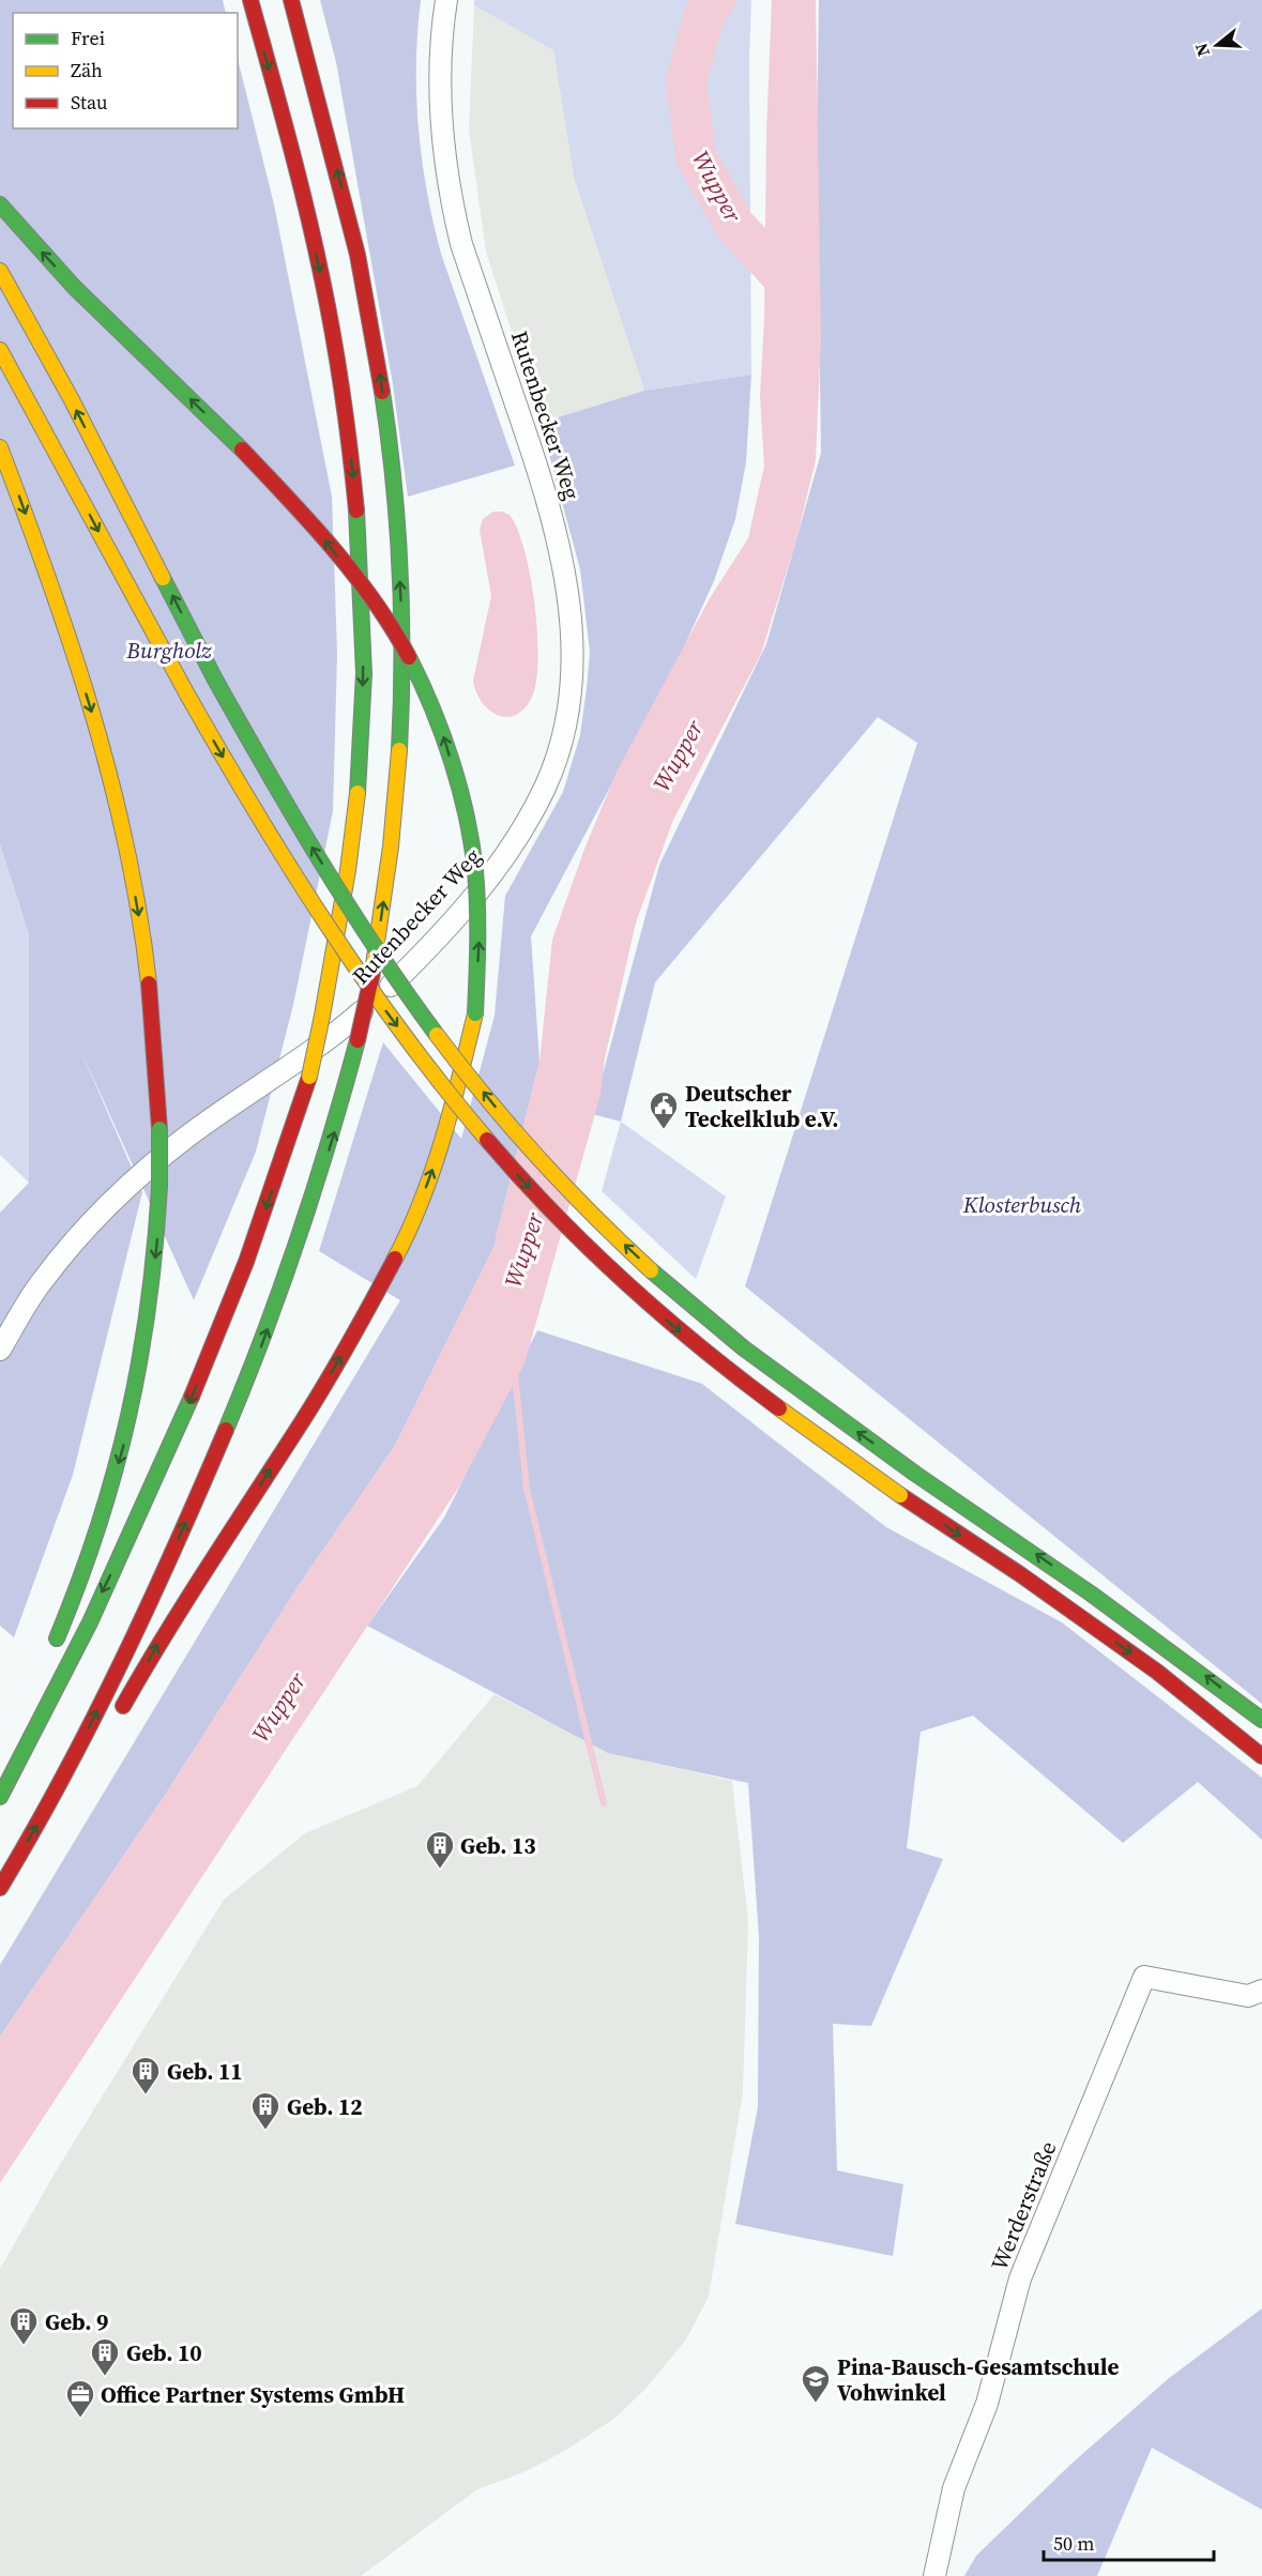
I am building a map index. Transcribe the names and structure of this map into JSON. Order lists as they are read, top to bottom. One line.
{"streets":{"street":["Rutenbecker Weg","Werderstraße"]},"water":["Wupper"],"parks":["Burgholz","Klosterbusch"],"places":{"public building":["Deutscher Teckelklub e.V."],"building":["Geb. 13","Geb. 11","Geb. 12","Geb. 9","Geb. 10"],"school or university":["Pina-Bausch-Gesamtschule Vohwinkel"],"office":["Office Partner Systems GmbH"]},"legend":["Frei","Zäh","Stau"],"scale_bar":"50 m","north":"left"}
